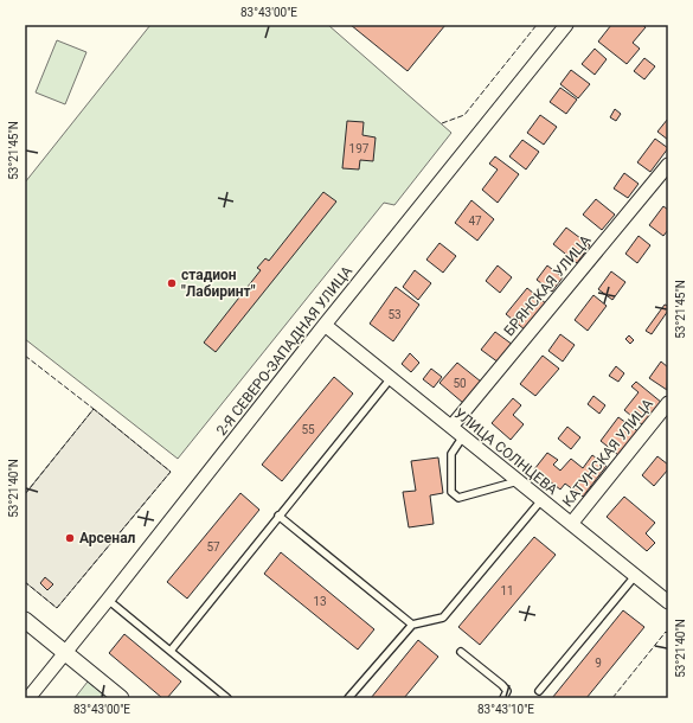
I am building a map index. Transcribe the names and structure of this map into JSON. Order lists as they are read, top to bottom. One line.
{"streets":{"street":["БРЯНСКАЯ УЛИЦА","2-Я СЕВЕРО-ЗАПАДНАЯ УЛИЦА","УЛИЦА СОЛНЦЕВА","КАТУНСКАЯ УЛИЦА"]},"crossings":[["БРЯНСКАЯ УЛИЦА","УЛИЦА СОЛНЦЕВА"],["2-Я СЕВЕРО-ЗАПАДНАЯ УЛИЦА","УЛИЦА СОЛНЦЕВА"],["УЛИЦА СОЛНЦЕВА","КАТУНСКАЯ УЛИЦА"]],"places":["стадион \"Лабиринт\"","Арсенал"],"house_numbers":["197","47","53","50","55","57","11","13","9"],"coordinates":["83°43'00\"E","53°21'45\"N","53°21'40\"N","83°43'10\"E"]}
